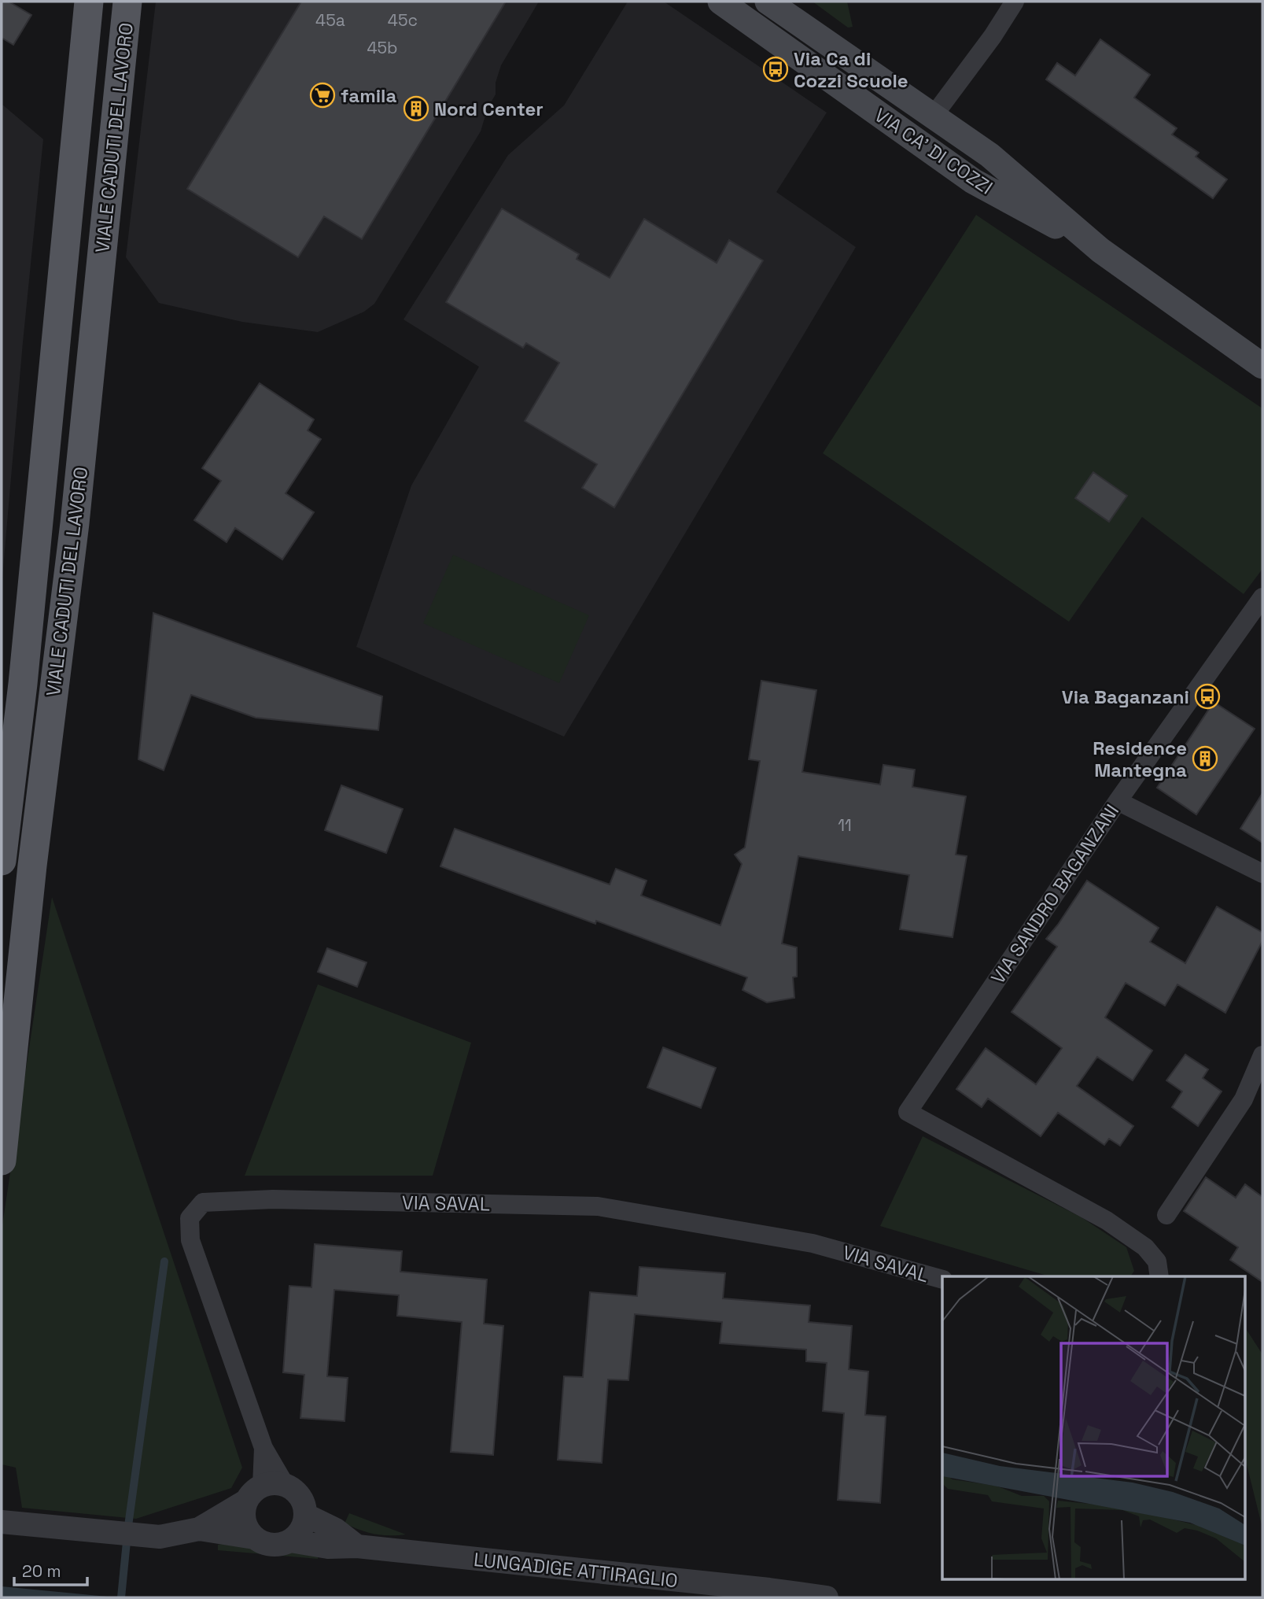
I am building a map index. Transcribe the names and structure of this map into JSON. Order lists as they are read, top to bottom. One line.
{"streets":{"main road":["VIALE CADUTI DEL LAVORO","VIA CA' DI COZZI"],"street":["VIA SANDRO BAGANZANI","VIA SAVAL","LUNGADIGE ATTIRAGLIO"]},"crossings":[["VIA SAVAL","LUNGADIGE ATTIRAGLIO"]],"places":{"bus stop":["Via Ca di Cozzi Scuole","Via Baganzani"],"supermarket":["famila"],"building":["Nord Center","Residence Mantegna"]},"house_numbers":["45a","45c","45b","11"],"scale_bar":"20 m"}
